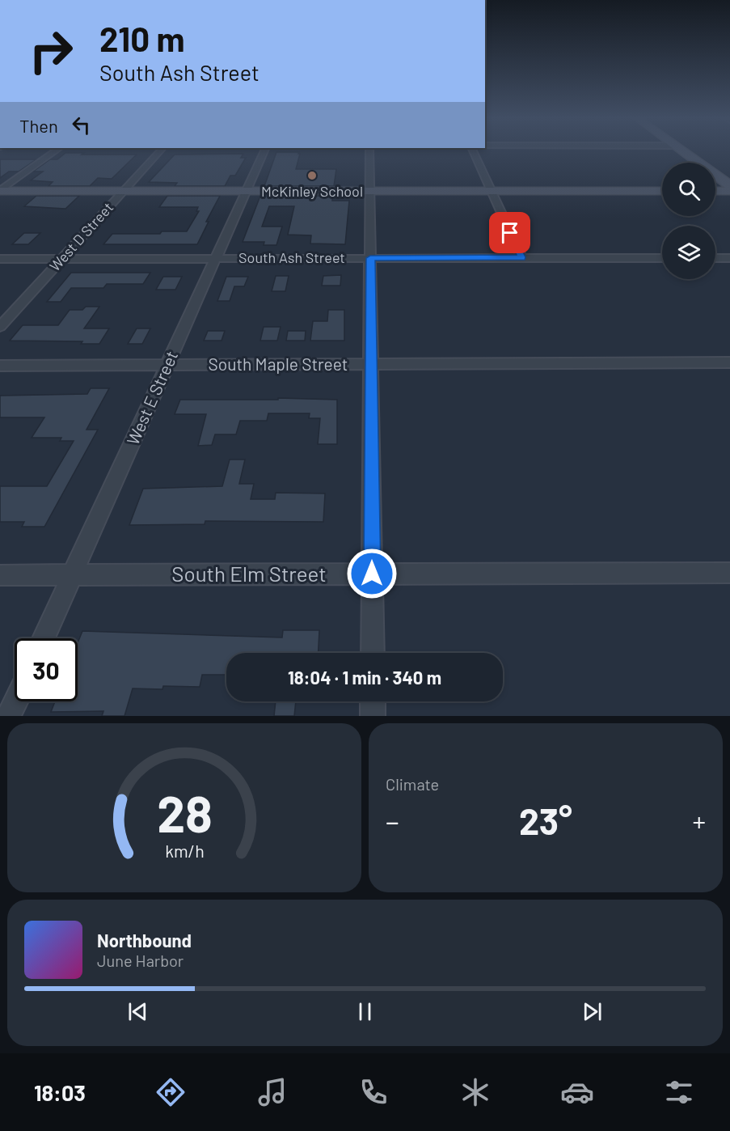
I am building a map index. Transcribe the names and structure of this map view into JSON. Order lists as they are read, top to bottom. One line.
{"streets":{"street":["West D Street","South Ash Street","South Maple Street","West E Street","South Elm Street"]},"crossings":[["West D Street","South Ash Street"],["South Ash Street","West E Street"],["South Maple Street","West E Street"],["West E Street","South Elm Street"]],"places":["McKinley School"],"page":{"turn":["210 m","South Ash Street"],"then":"Then","limit":"30","trip":"18:04 · 1 min · 340 m","tile":"Climate","heat":["−","23°","+"],"song":["Northbound","June Harbor"],"tabs":"18:03","gauge":["28","km/h"]}}
